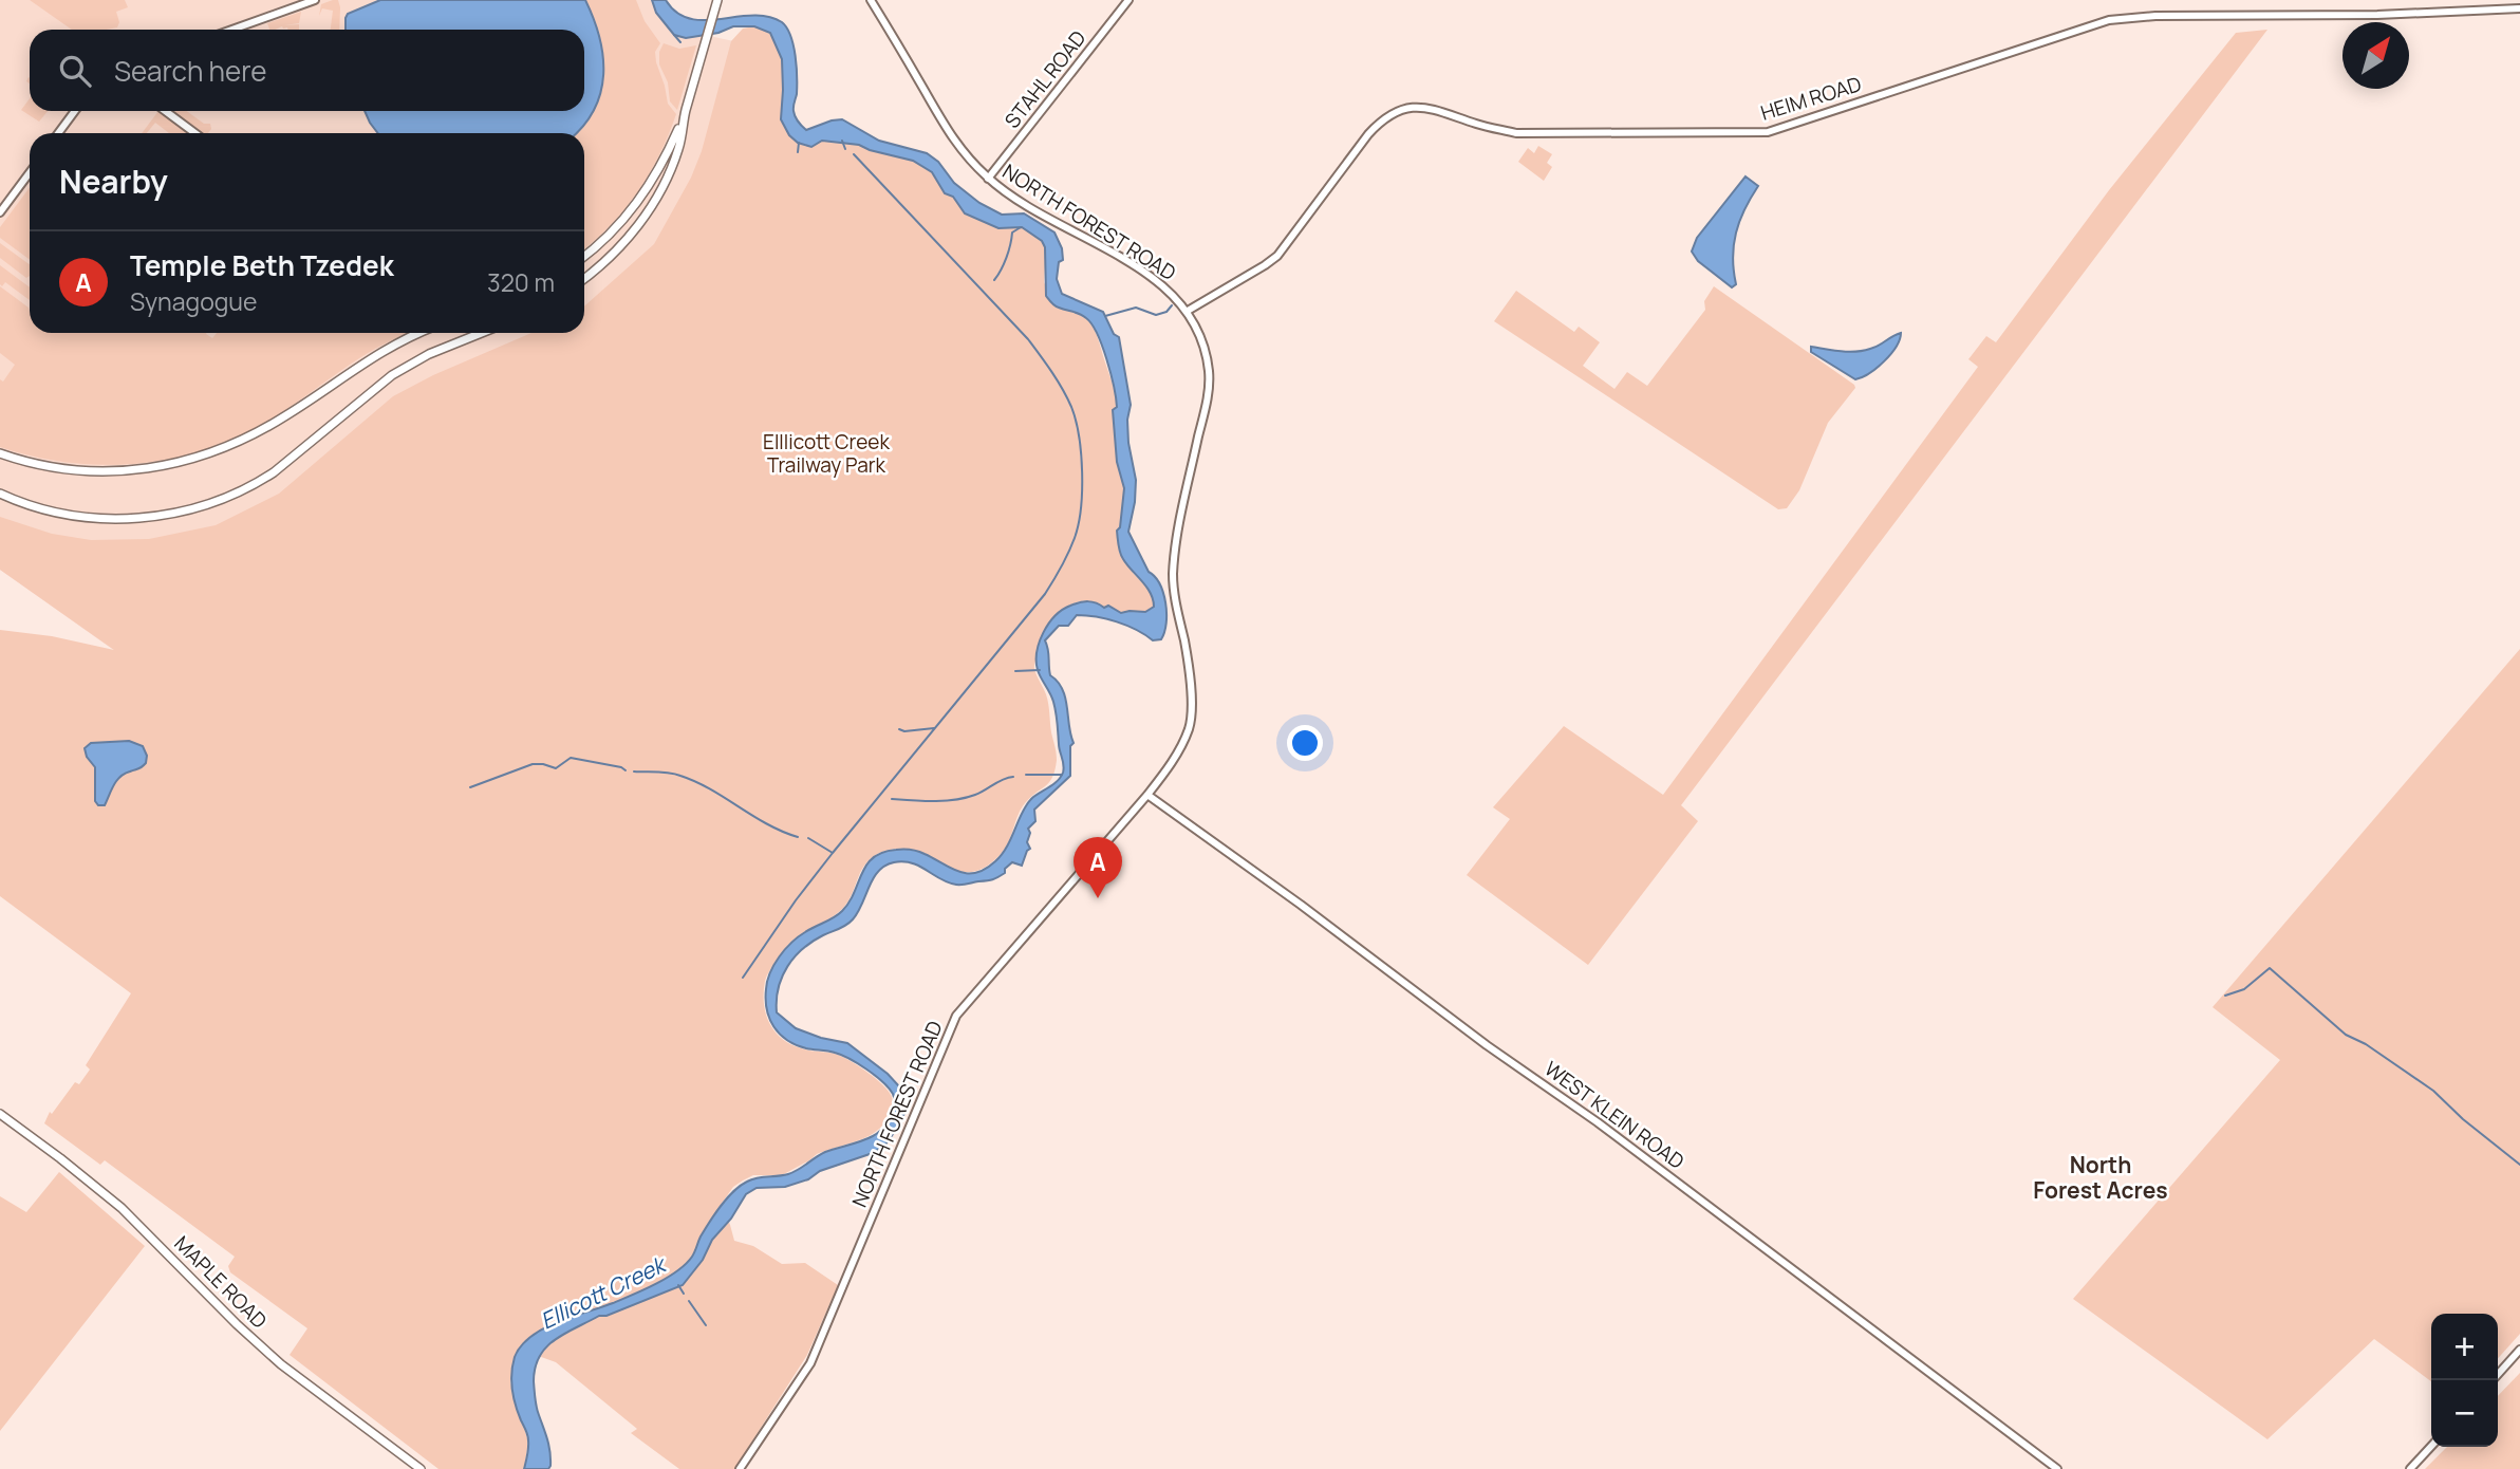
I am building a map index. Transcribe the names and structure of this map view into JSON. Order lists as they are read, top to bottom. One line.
{"streets":{"main road":["MAPLE ROAD"],"street":["STAHL ROAD","HEIM ROAD","NORTH FOREST ROAD","WEST KLEIN ROAD"]},"crossings":[["STAHL ROAD","NORTH FOREST ROAD"],["HEIM ROAD","NORTH FOREST ROAD"],["NORTH FOREST ROAD","WEST KLEIN ROAD"]],"districts":["North Forest Acres"],"water":["Ellicott Creek"],"parks":["Elllicott Creek Trailway Park"],"north":"top right","page":{"search":"Search here","heading":"Nearby","list":[{"mark":"A","name":"Temple Beth Tzedek","note":"Synagogue","value":"320 m"}],"pins":"A","map_buttons":["+","−"]}}
